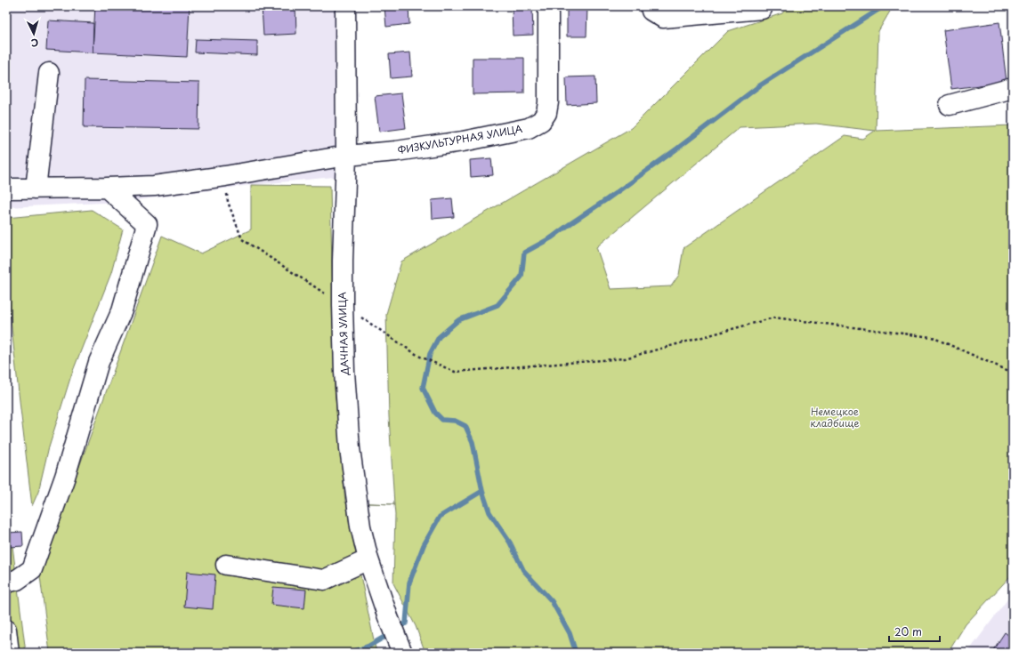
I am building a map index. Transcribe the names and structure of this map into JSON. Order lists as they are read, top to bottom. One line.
{"streets":{"street":["ФИЗКУЛЬТУРНАЯ УЛИЦА","ДАЧНАЯ УЛИЦА"]},"crossings":[["ФИЗКУЛЬТУРНАЯ УЛИЦА","ДАЧНАЯ УЛИЦА"]],"parks":["Немецкое кладбище"],"scale_bar":"20 m","north":"bottom"}
